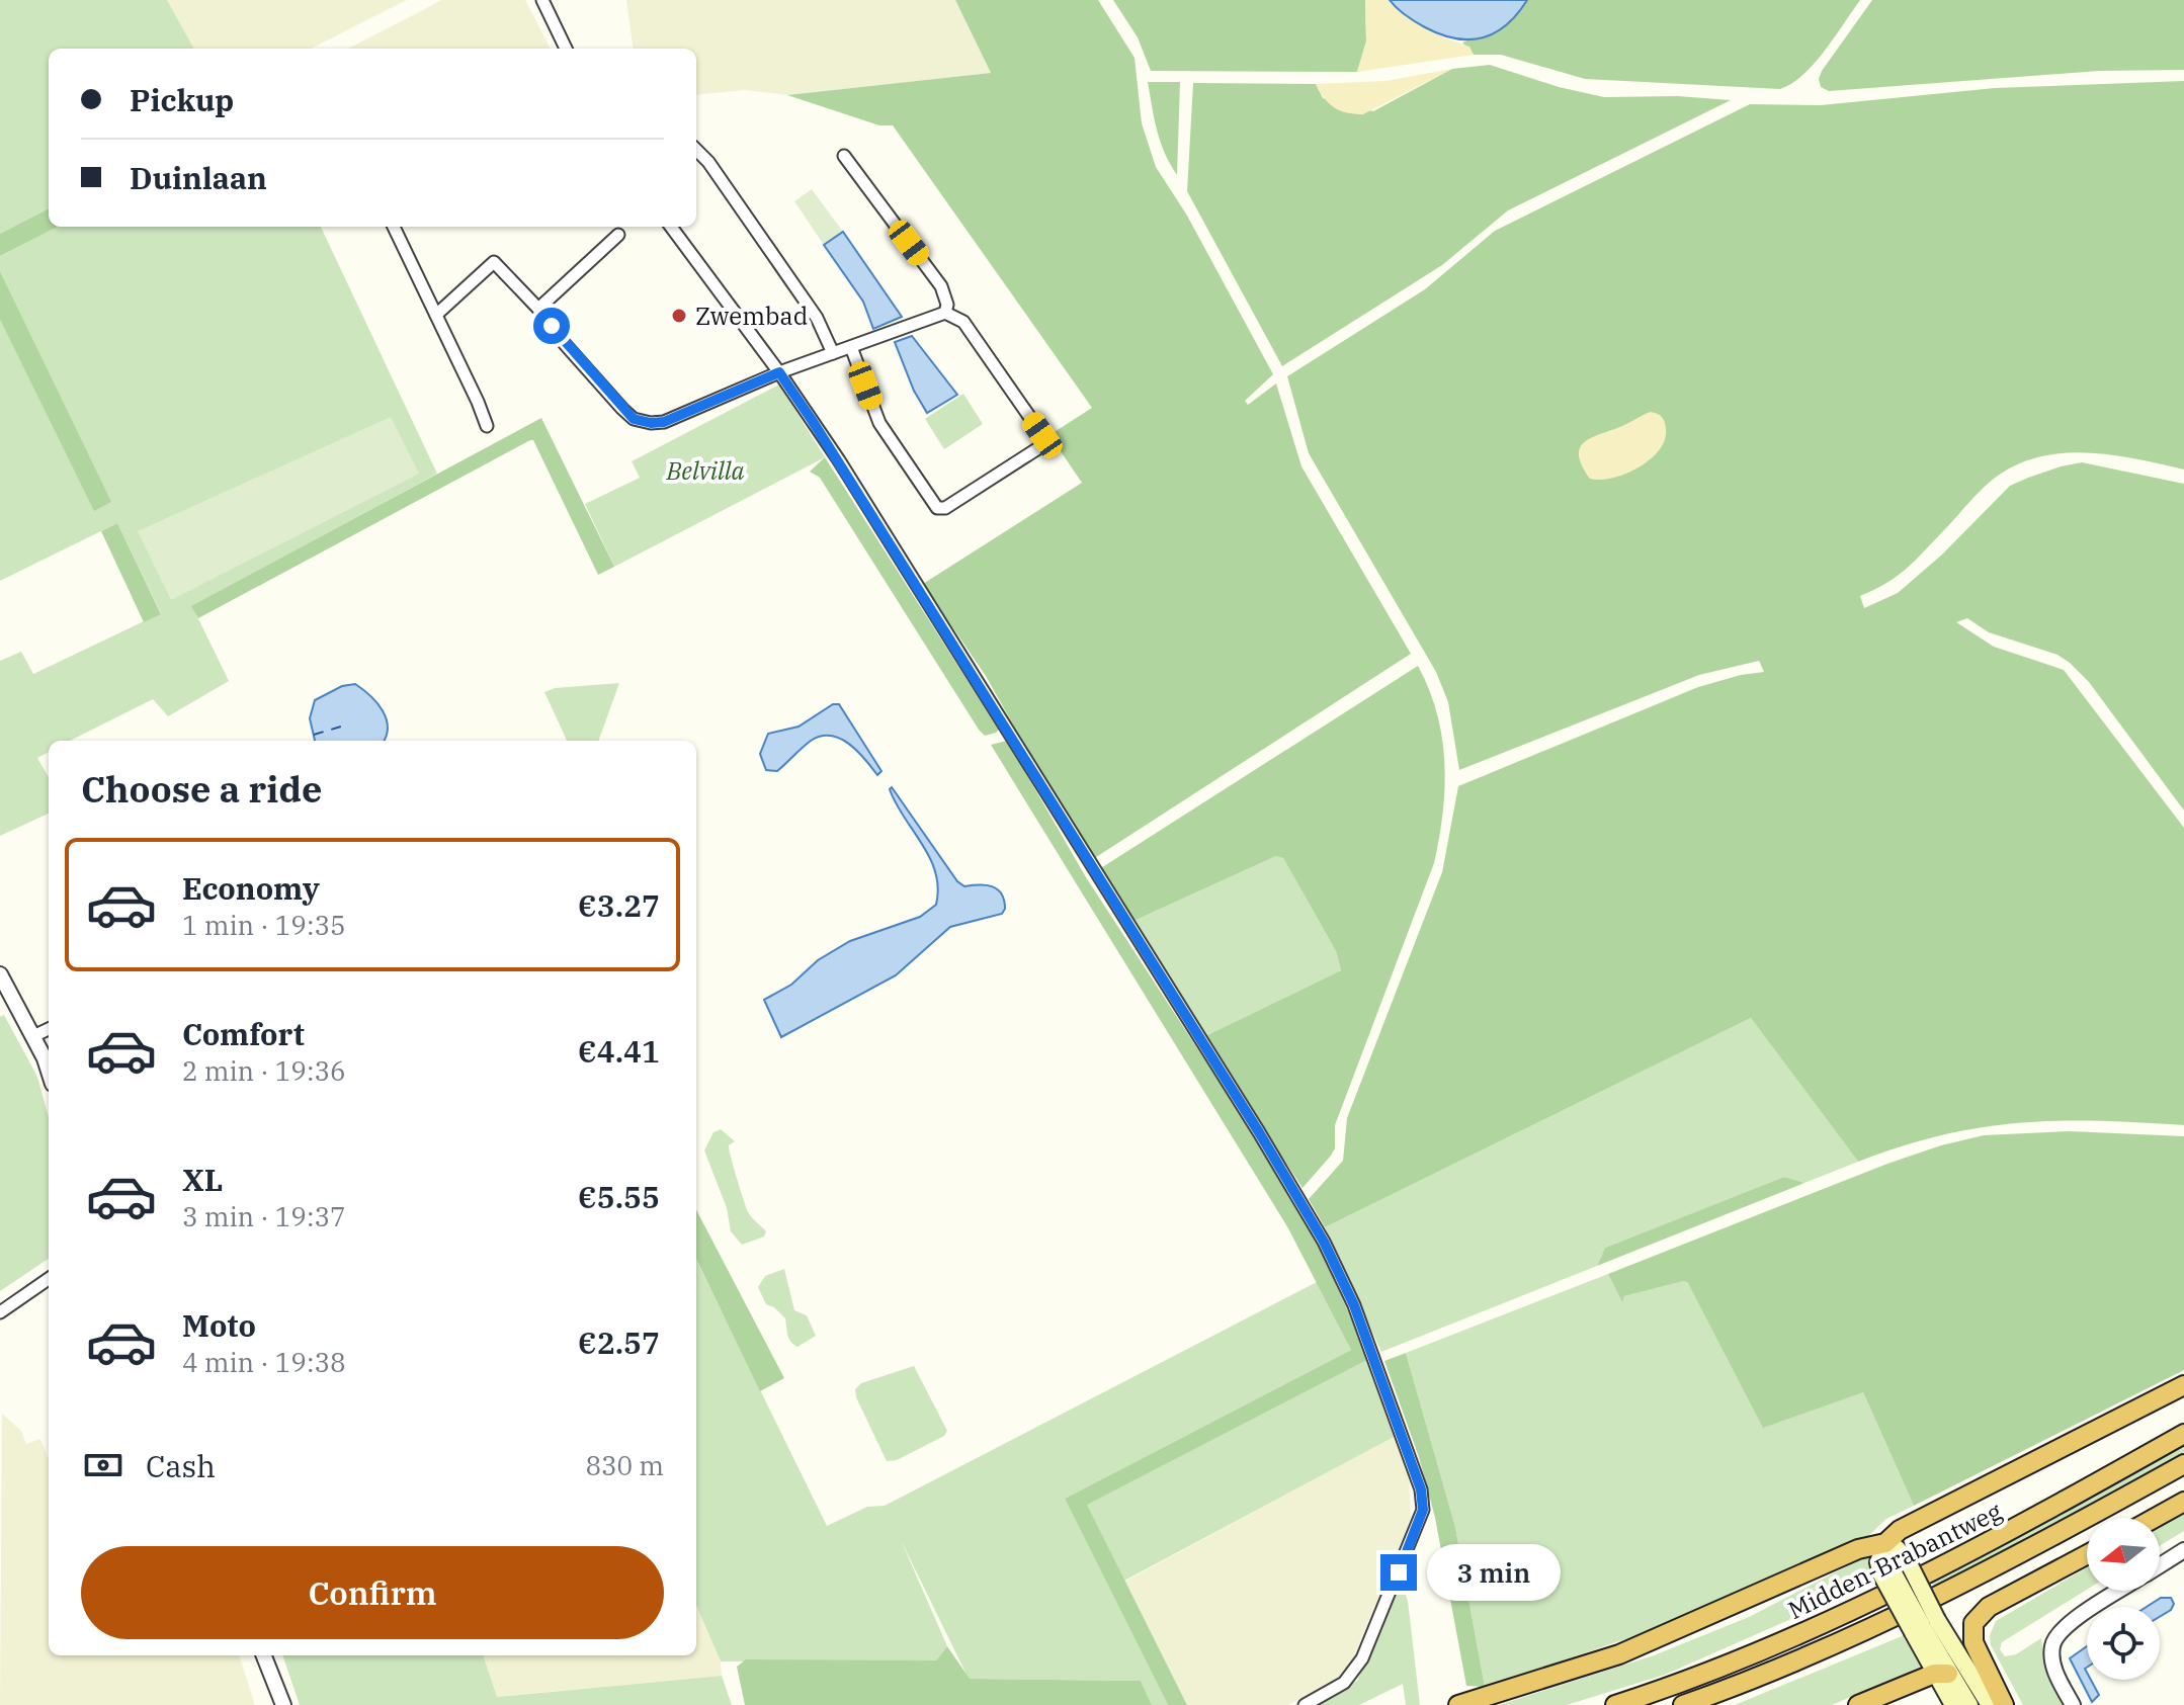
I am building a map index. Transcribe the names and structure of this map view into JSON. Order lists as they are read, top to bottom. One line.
{"streets":{"highway":["Midden-Brabantweg"]},"parks":["Belvilla"],"places":["Zwembad"],"north":"left","page":{"banner":["Pickup","Duinlaan"],"heading":"Choose a ride","list":[{"name":"Economy","note":"1 min · 19:35","value":"€3.27"},{"name":"Comfort","note":"2 min · 19:36","value":"€4.41"},{"name":"XL","note":"3 min · 19:37","value":"€5.55"},{"name":"Moto","note":"4 min · 19:38","value":"€2.57"}],"pay":["Cash","830 m"],"buttons":"Confirm","bubble":"3 min"}}
